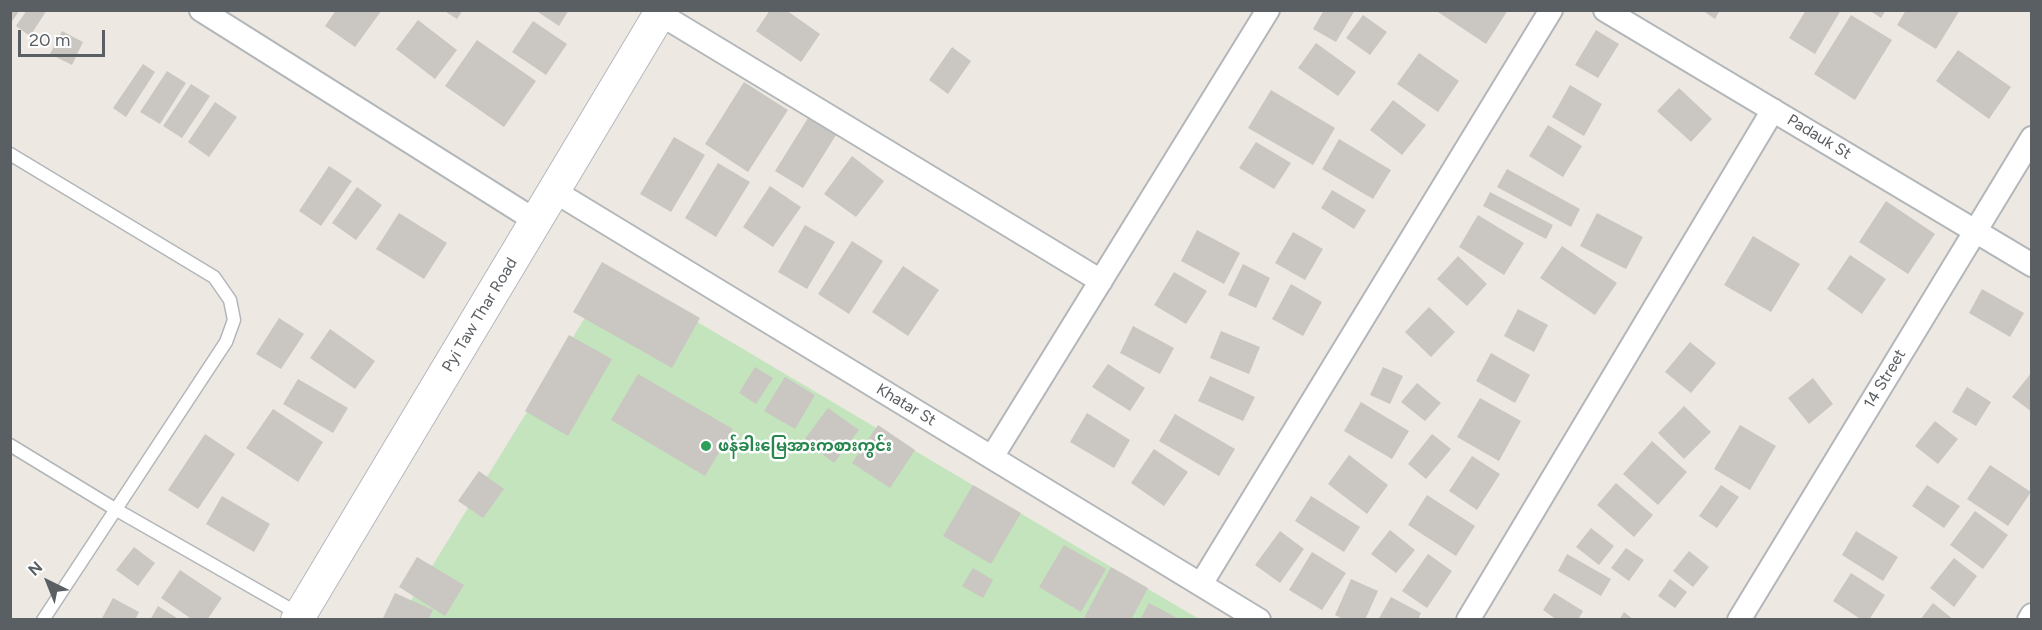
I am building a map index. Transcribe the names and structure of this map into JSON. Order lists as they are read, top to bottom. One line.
{"streets":{"street":["Padauk St","Pyi Taw Thar Road","14 Street","Khatar St"]},"crossings":[["Padauk St","14 Street"],["Pyi Taw Thar Road","Khatar St"]],"places":["ဖန်ခါးမြေအားကစားကွင်း"],"scale_bar":"20 m","north":"top left"}
